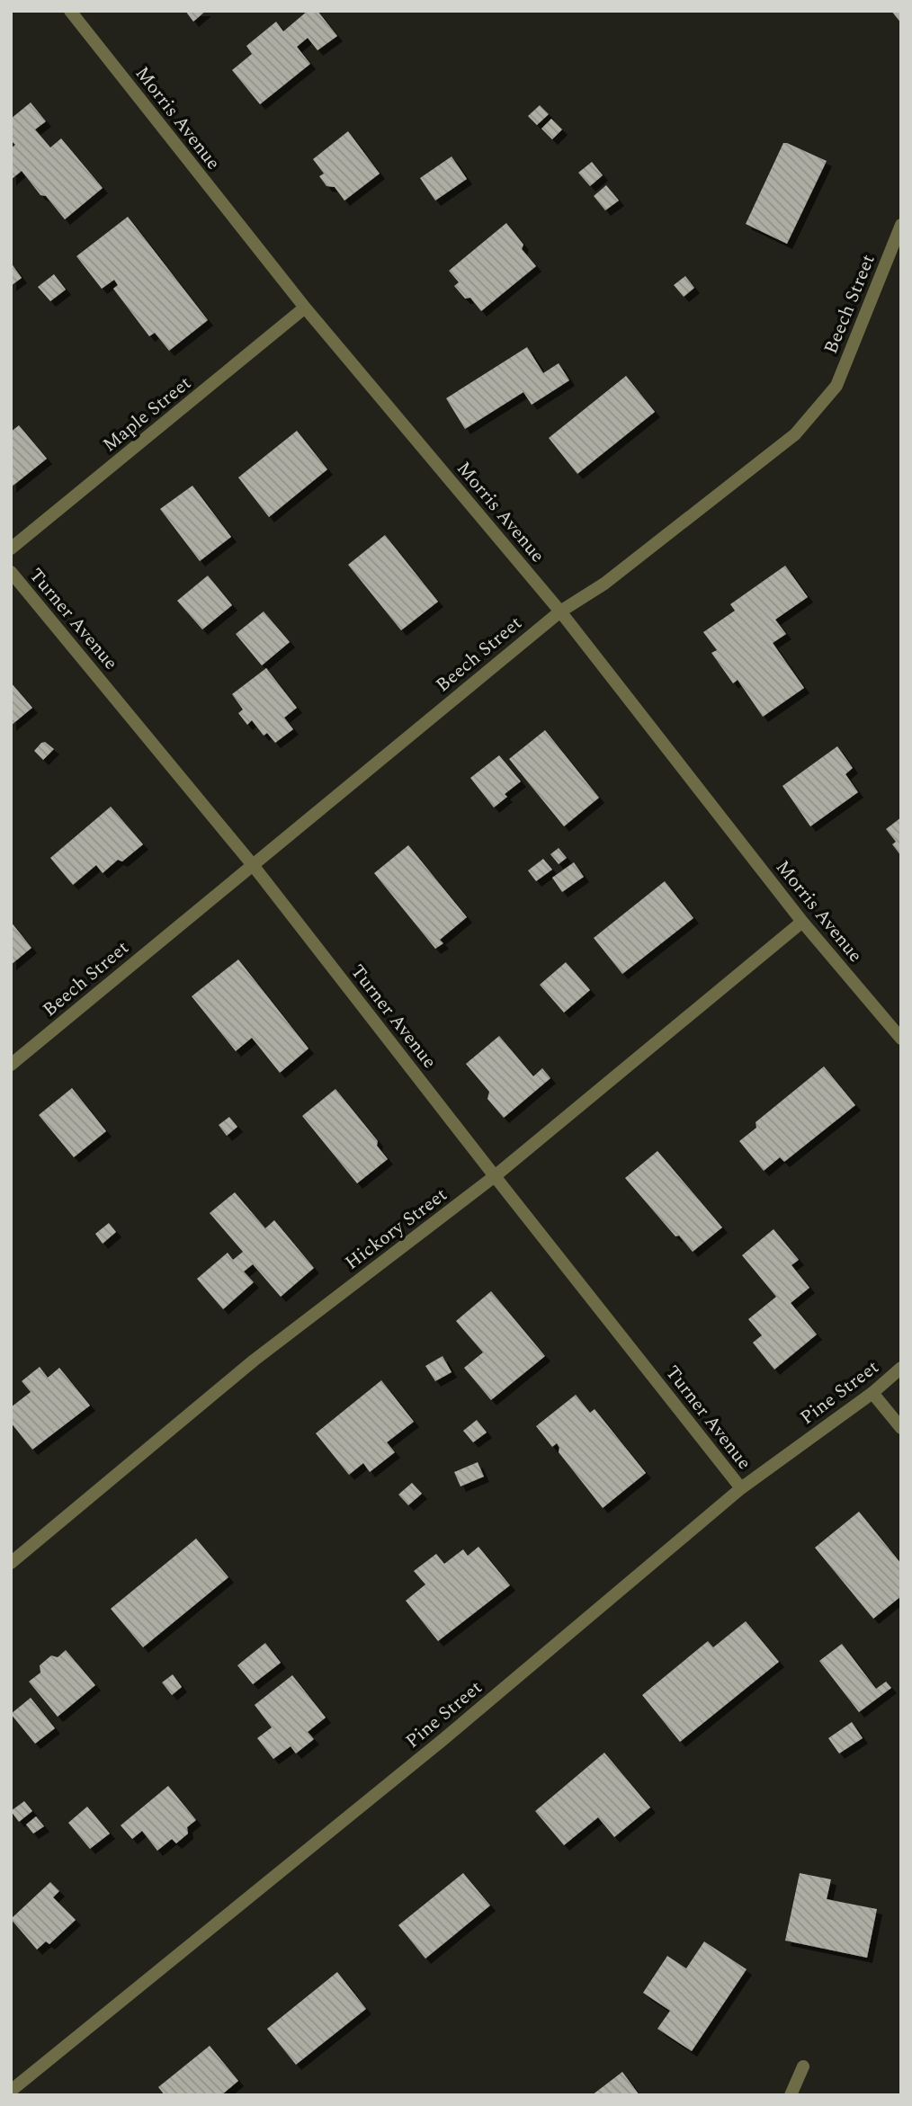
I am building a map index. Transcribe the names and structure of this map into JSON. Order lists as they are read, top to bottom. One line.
{"streets":{"street":["Morris Avenue","Beech Street","Maple Street","Turner Avenue","Hickory Street","Pine Street"]},"crossings":[["Morris Avenue","Beech Street"],["Morris Avenue","Maple Street"],["Morris Avenue","Hickory Street"],["Beech Street","Turner Avenue"],["Turner Avenue","Hickory Street"],["Turner Avenue","Pine Street"]]}
